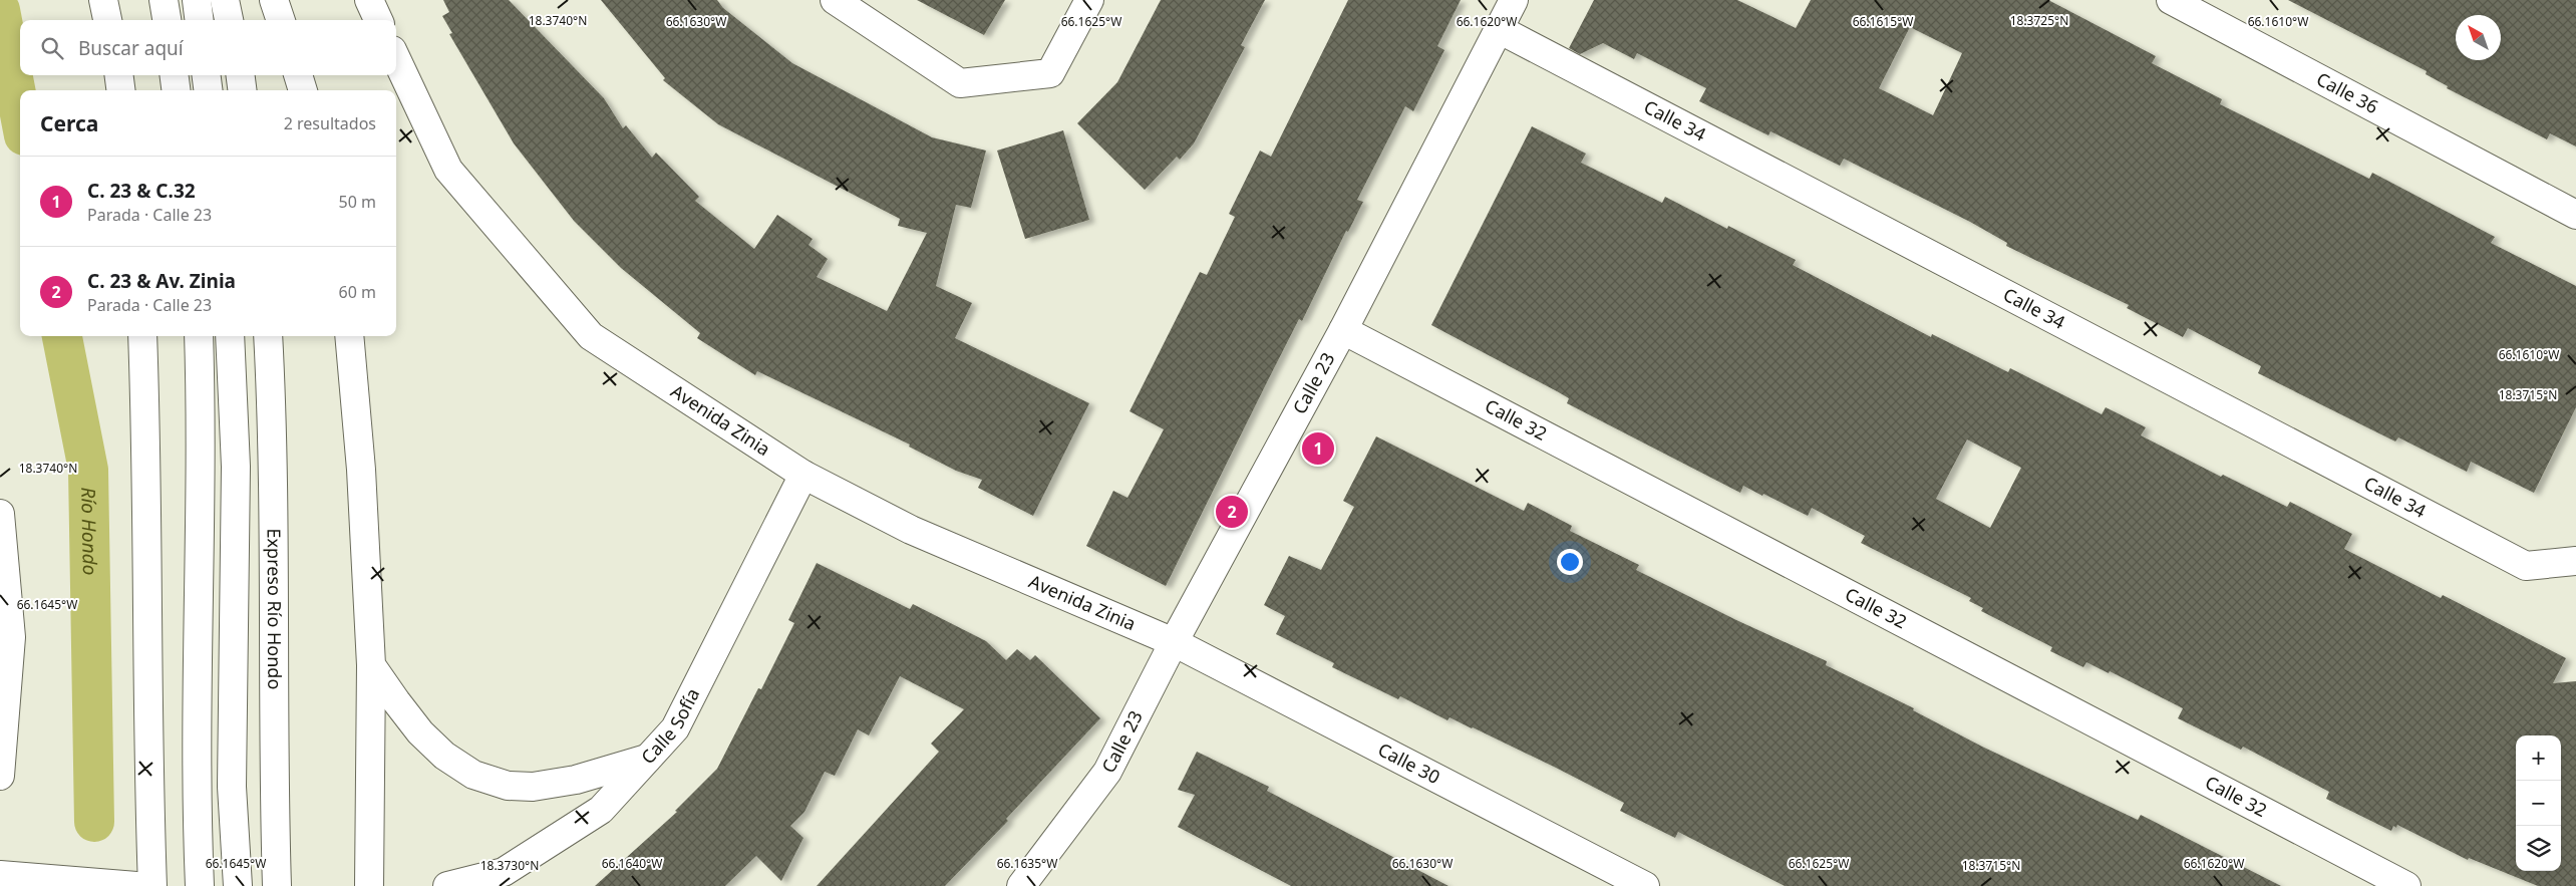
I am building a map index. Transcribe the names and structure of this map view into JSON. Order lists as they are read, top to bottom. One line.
{"streets":{"main road":["Calle 36","Calle 34","Calle 23","Calle 32","Avenida Zinia","Expreso Río Hondo","Calle Sofía","Calle 30"]},"crossings":[["Calle 34","Calle 23"],["Calle 23","Calle 32"],["Calle 23","Avenida Zinia"],["Calle 23","Calle 30"],["Avenida Zinia","Calle Sofía"],["Avenida Zinia","Calle 30"]],"water":["Río Hondo"],"north":"top left","page":{"search":"Buscar aquí","heading":["Cerca","2 resultados"],"list":[{"mark":"1","name":"C. 23 & C.32","note":"Parada · Calle 23","value":"50 m"},{"mark":"2","name":"C. 23 & Av. Zinia","note":"Parada · Calle 23","value":"60 m"}],"pins":["1","2"],"map_buttons":["+","−"]},"coordinates":["18.3740°N","18.3725°N","66.1630°W","66.1625°W","66.1620°W","66.1610°W","66.1615°W","18.3715°N","66.1645°W","66.1640°W","66.1635°W","18.3730°N"]}
